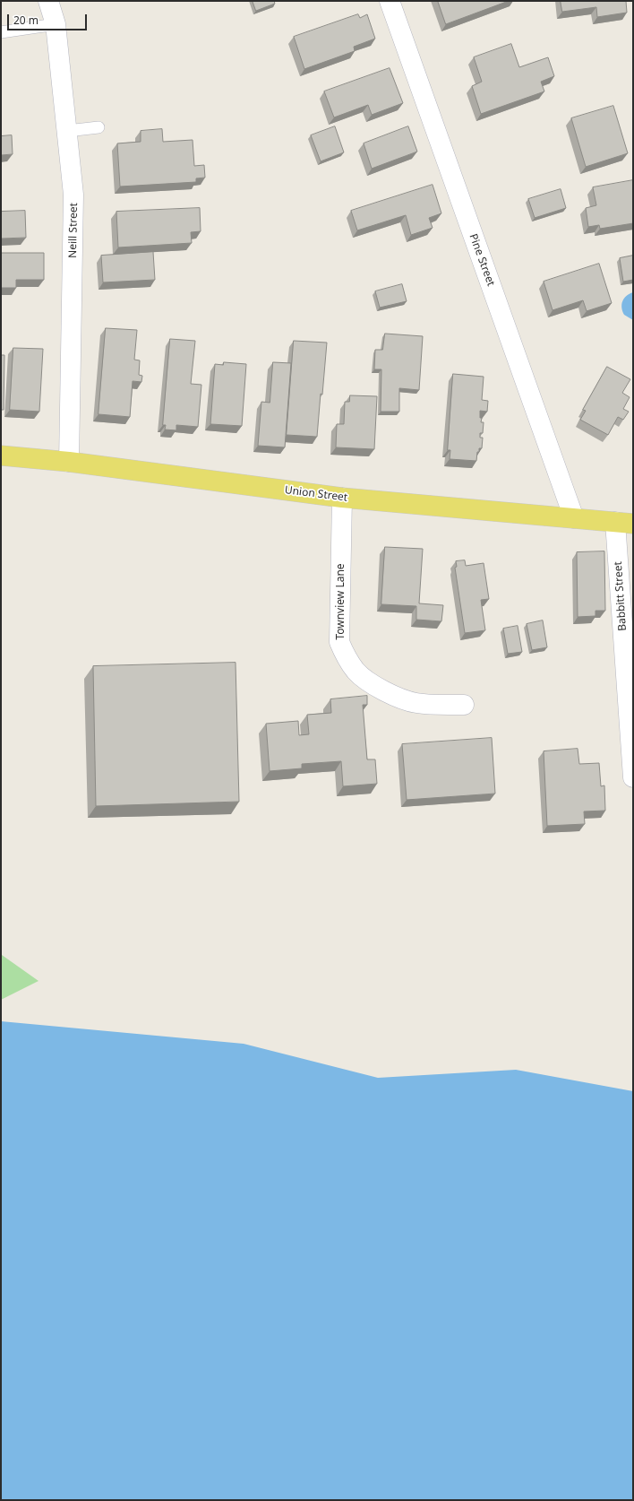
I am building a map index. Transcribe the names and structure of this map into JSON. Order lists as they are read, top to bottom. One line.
{"streets":{"main road":["Union Street"],"street":["Neill Street","Pine Street","Babbitt Street","Townview Lane"]},"crossings":[["Neill Street","Union Street"],["Pine Street","Union Street"],["Union Street","Babbitt Street"],["Union Street","Townview Lane"]],"scale_bar":"20 m"}
